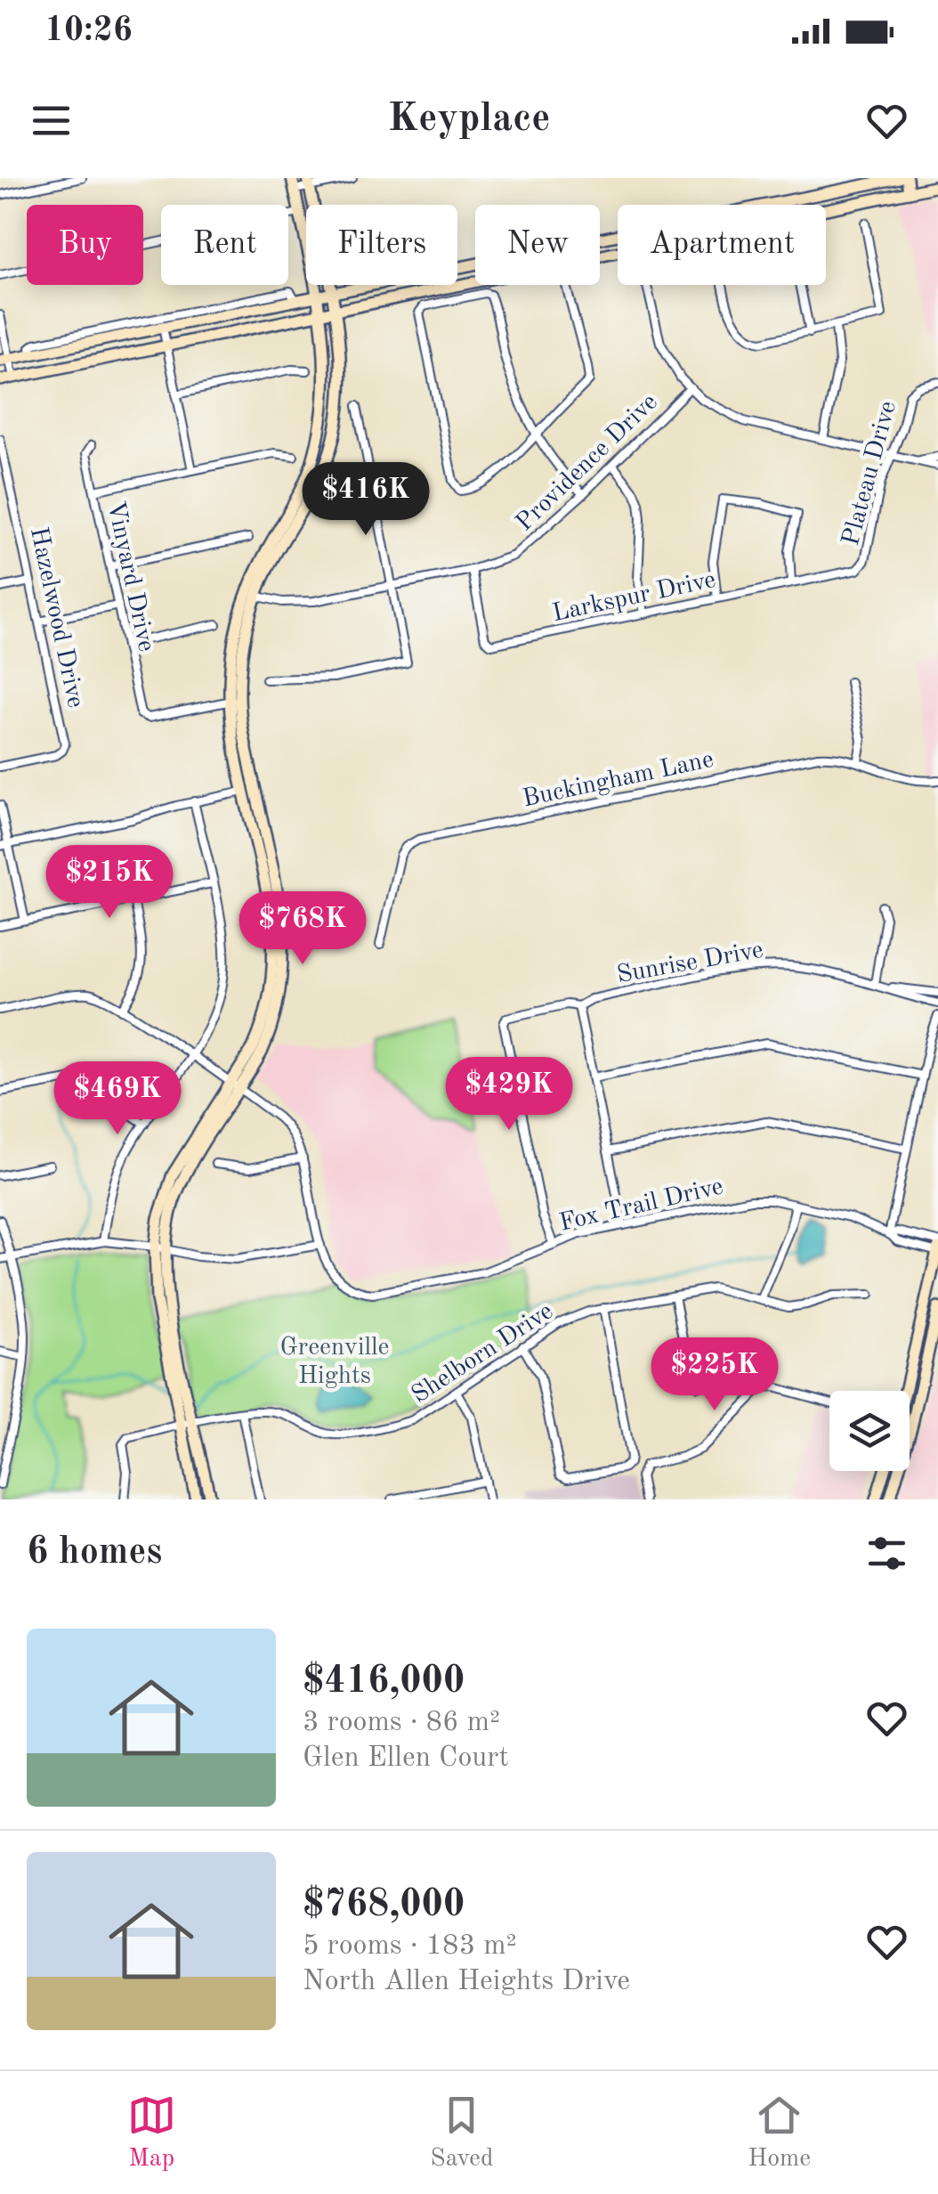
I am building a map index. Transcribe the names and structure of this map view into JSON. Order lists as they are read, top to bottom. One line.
{"streets":{"street":["Providence Drive","Plateau Drive","Vinyard Drive","Larkspur Drive","Hazelwood Drive","Buckingham Lane","Sunrise Drive","Fox Trail Drive","Shelborn Drive"]},"crossings":[["Providence Drive","Larkspur Drive"],["Plateau Drive","Larkspur Drive"],["Sunrise Drive","Fox Trail Drive"]],"parks":["Greenville Hights"],"page":{"status":"10:26","header":"Keyplace","chip":["Buy","Rent","Filters","New","Apartment"],"price":["$416K","$215K","$768K","$429K","$469K","$225K"],"heading":"6 homes","list":[{"name":"$416,000","note":"3 rooms · 86 m² · Glen Ellen Court"},{"name":"$768,000","note":"5 rooms · 183 m² · North Allen Heights Drive"}],"tabs":["Map","Saved","Home"]}}
